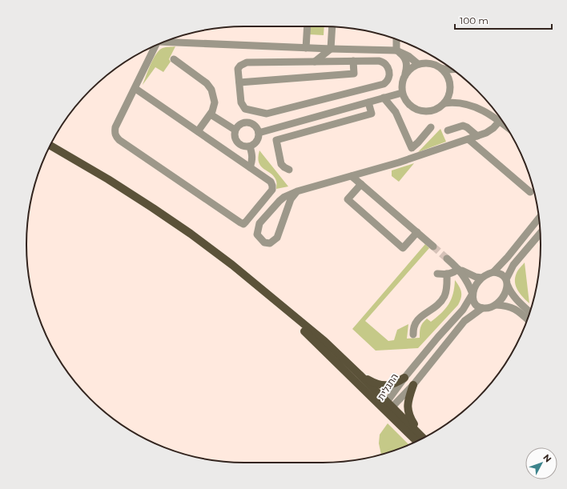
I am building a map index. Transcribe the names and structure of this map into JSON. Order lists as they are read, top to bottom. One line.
{"streets":{"street":["התגלית"]},"scale_bar":"100 m","north":"top right"}
